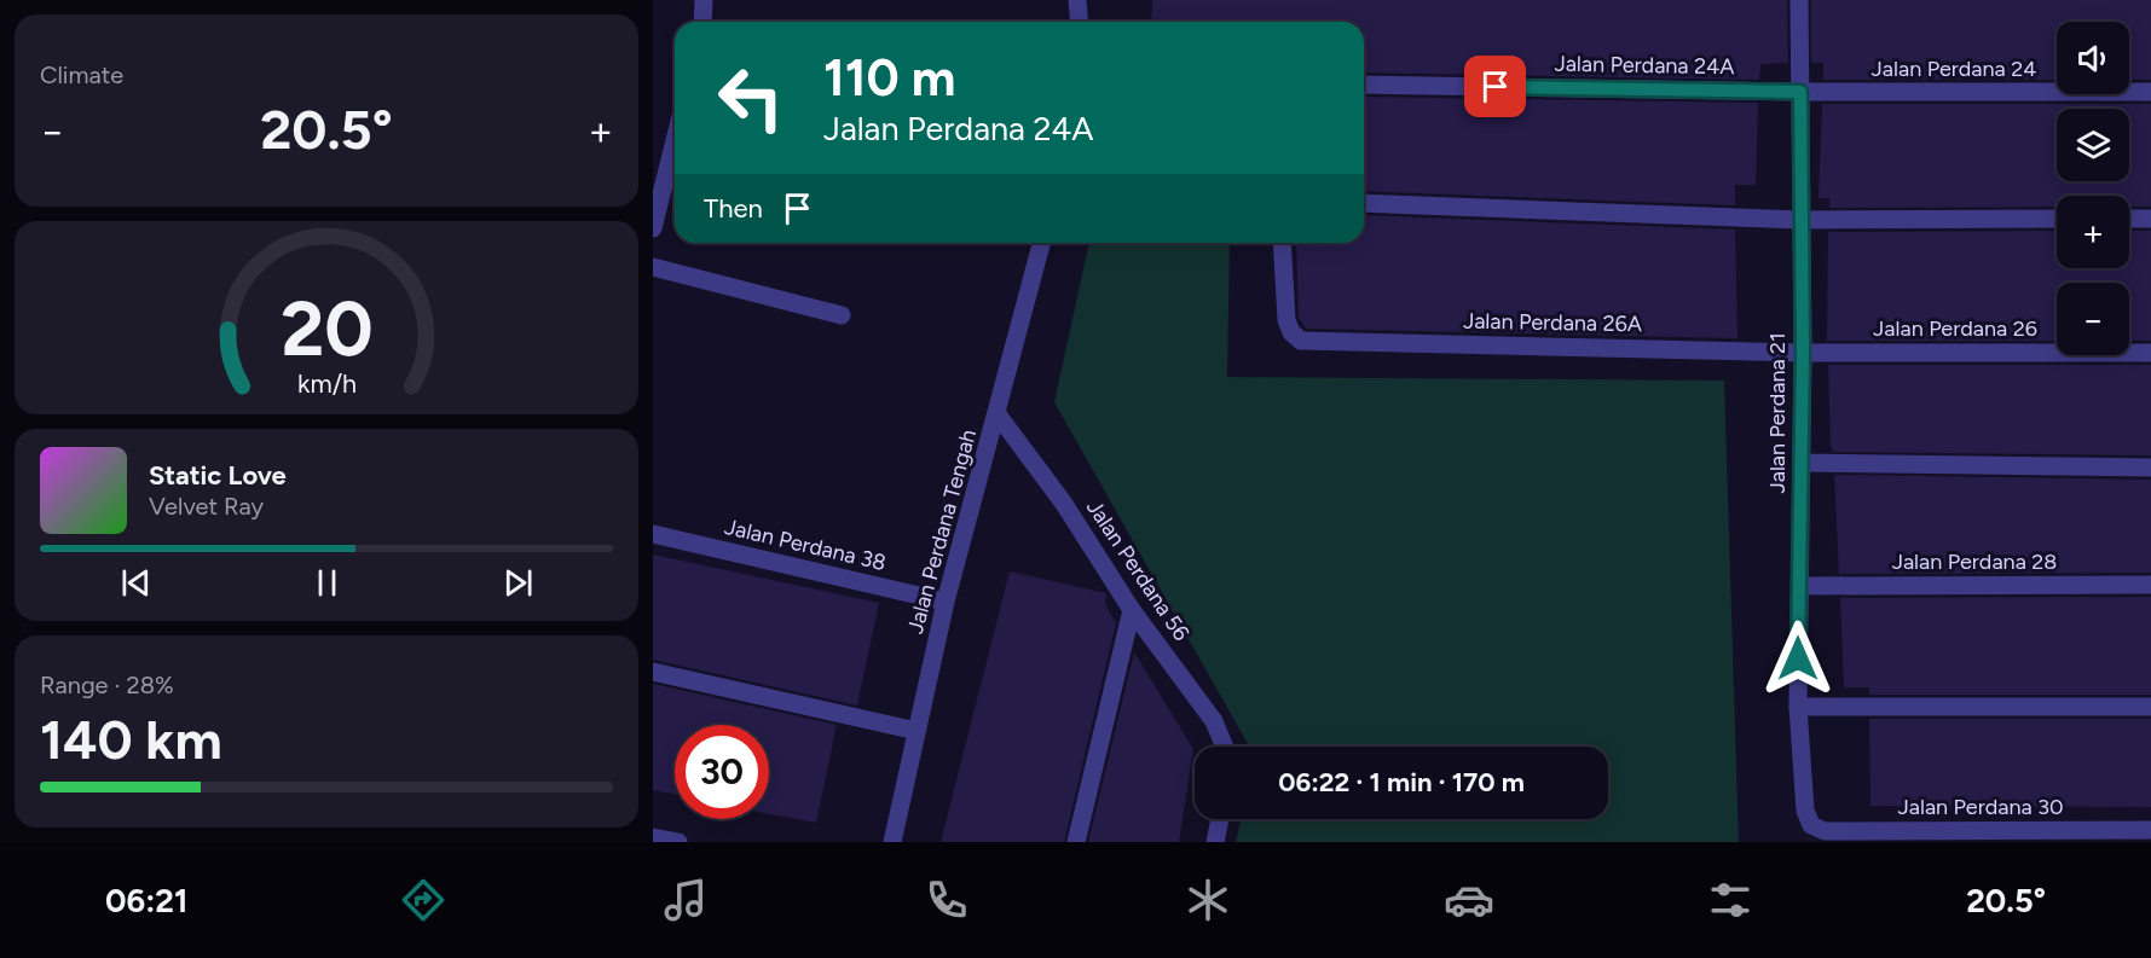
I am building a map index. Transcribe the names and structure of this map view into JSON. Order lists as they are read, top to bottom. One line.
{"streets":{"street":["Jalan Perdana 24A","Jalan Perdana 24","Jalan Perdana 26A","Jalan Perdana 26","Jalan Perdana 21","Jalan Perdana Tengah","Jalan Perdana 38","Jalan Perdana 28","Jalan Perdana 56","Jalan Perdana 30"]},"crossings":[["Jalan Perdana 24A","Jalan Perdana 24"],["Jalan Perdana 24A","Jalan Perdana 21"],["Jalan Perdana 24","Jalan Perdana 21"],["Jalan Perdana 26A","Jalan Perdana 26"],["Jalan Perdana 26A","Jalan Perdana 21"],["Jalan Perdana 26","Jalan Perdana 21"],["Jalan Perdana 21","Jalan Perdana 28"],["Jalan Perdana 21","Jalan Perdana 30"],["Jalan Perdana Tengah","Jalan Perdana 38"],["Jalan Perdana Tengah","Jalan Perdana 56"]],"page":{"tile":["Climate",["Range · 28%","140 km"]],"map_buttons":["+","−"],"turn":["110 m","Jalan Perdana 24A"],"heat":["−","20.5°","+"],"then":"Then","song":["Static Love","Velvet Ray"],"limit":"30","trip":"06:22 · 1 min · 170 m","tabs":["06:21","20.5°"],"gauge":["20","km/h"]}}
